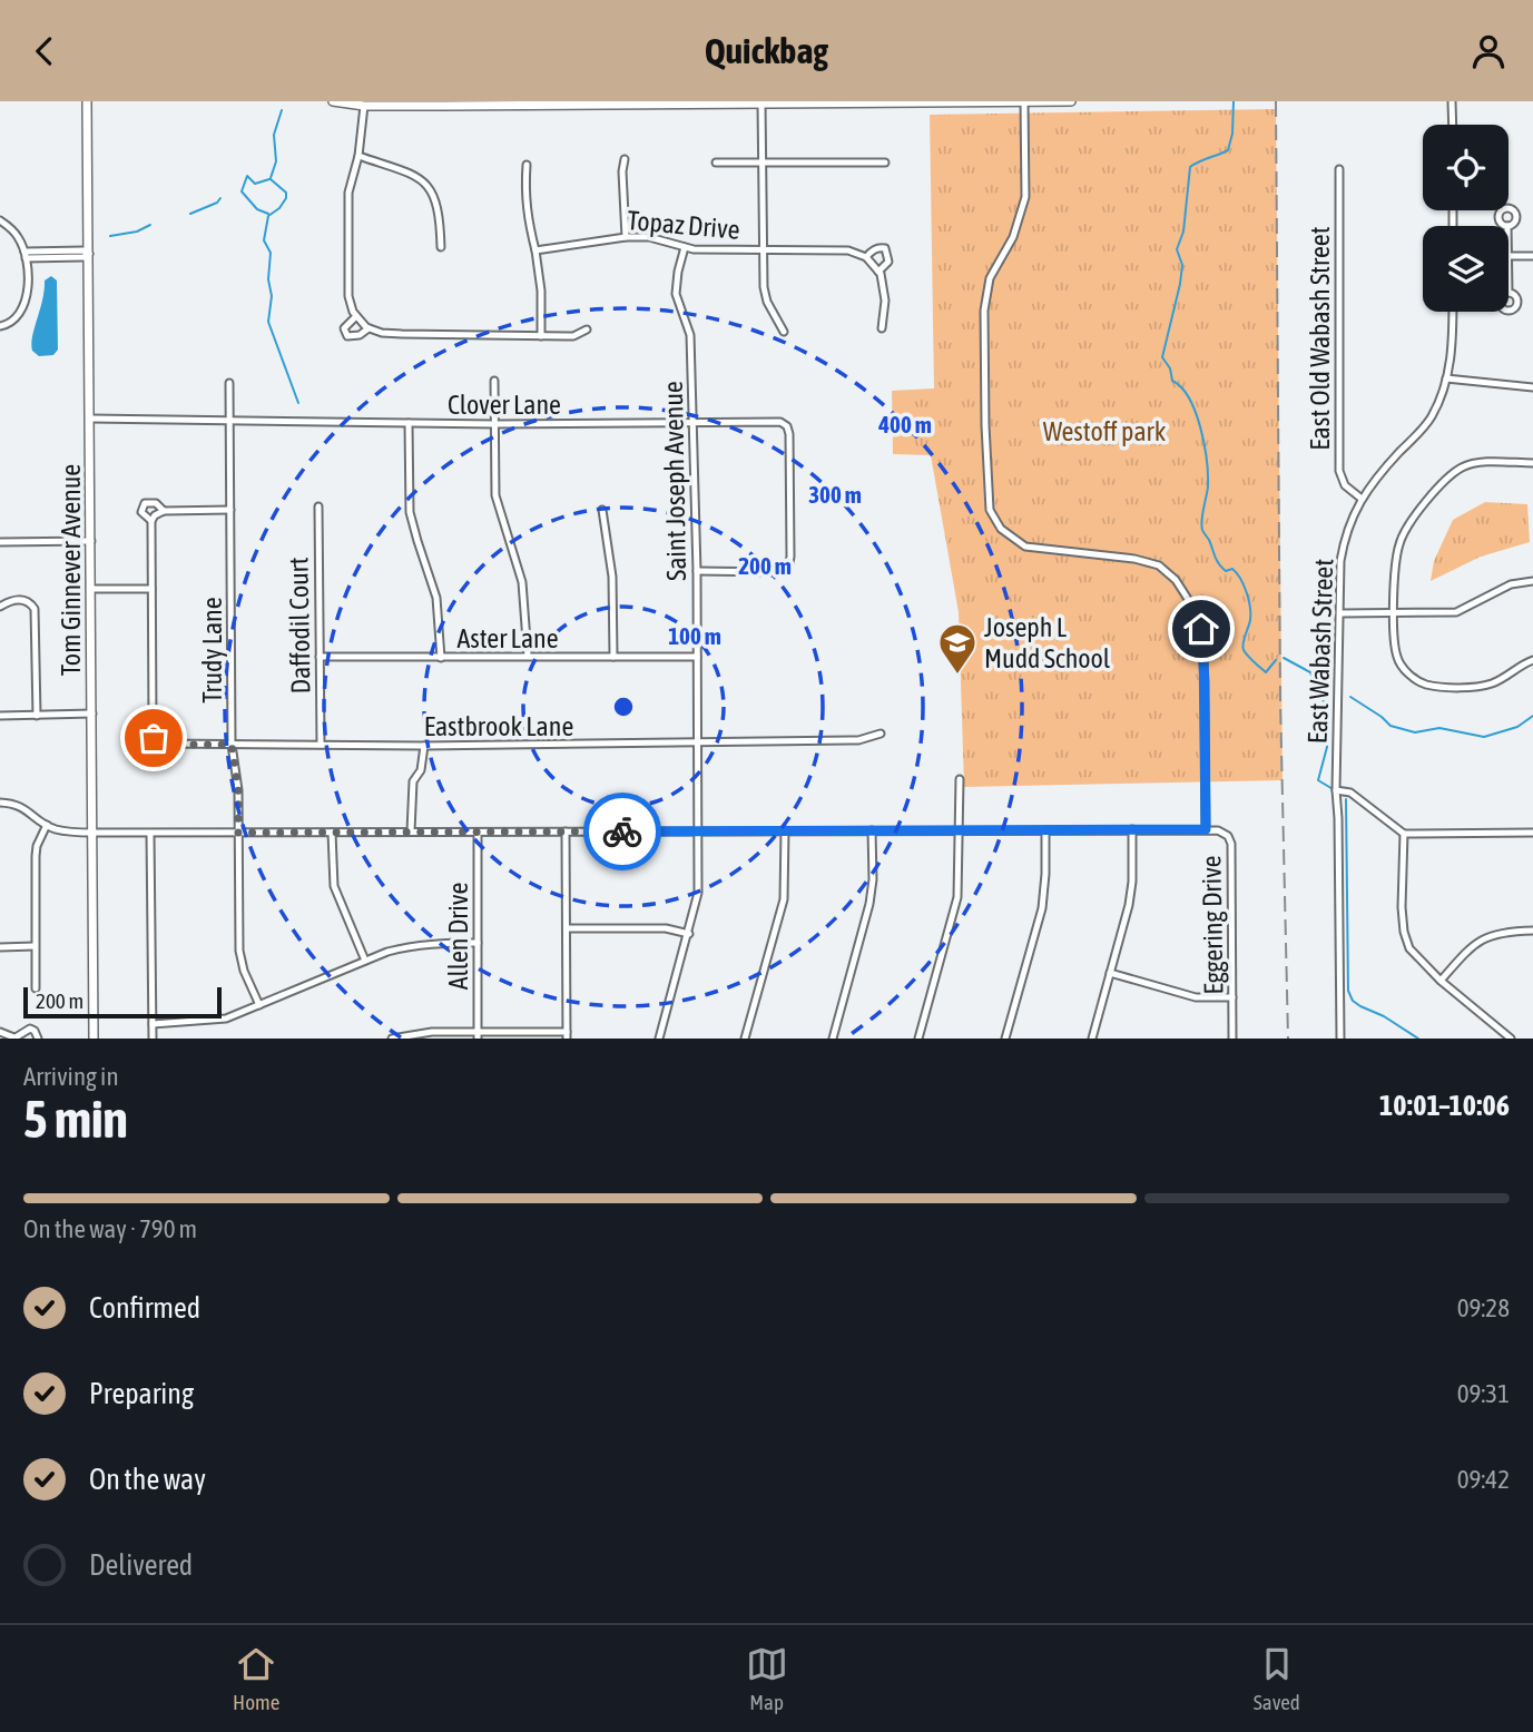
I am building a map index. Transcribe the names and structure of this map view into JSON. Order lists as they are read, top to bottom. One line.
{"streets":{"main road":["Tom Ginnever Avenue"],"street":["Topaz Drive","East Old Wabash Street","Clover Lane","Saint Joseph Avenue","Daffodil Court","Aster Lane","Trudy Lane","East Wabash Street","Eastbrook Lane","Eggering Drive","Allen Drive"]},"crossings":[["Topaz Drive","Saint Joseph Avenue"],["East Old Wabash Street","East Wabash Street"],["Clover Lane","Saint Joseph Avenue"],["Clover Lane","Tom Ginnever Avenue"],["Clover Lane","Trudy Lane"],["Saint Joseph Avenue","Aster Lane"],["Saint Joseph Avenue","Eastbrook Lane"],["Daffodil Court","Aster Lane"],["Daffodil Court","Eastbrook Lane"],["Trudy Lane","Eastbrook Lane"]],"parks":["Westoff park"],"places":{"school or university":["Joseph L Mudd School"]},"scale_bar":"200 m","page":{"header":"Quickbag","scale":"200 m","heading":["5 min","Arriving in","10:01–10:06"],"bar":"On the way · 790 m","list":[["Confirmed","09:28"],["Preparing","09:31"],["On the way","09:42"],"Delivered"],"tabs":["Home","Map","Saved"]},"rings":["400 m","300 m","200 m","100 m"]}
